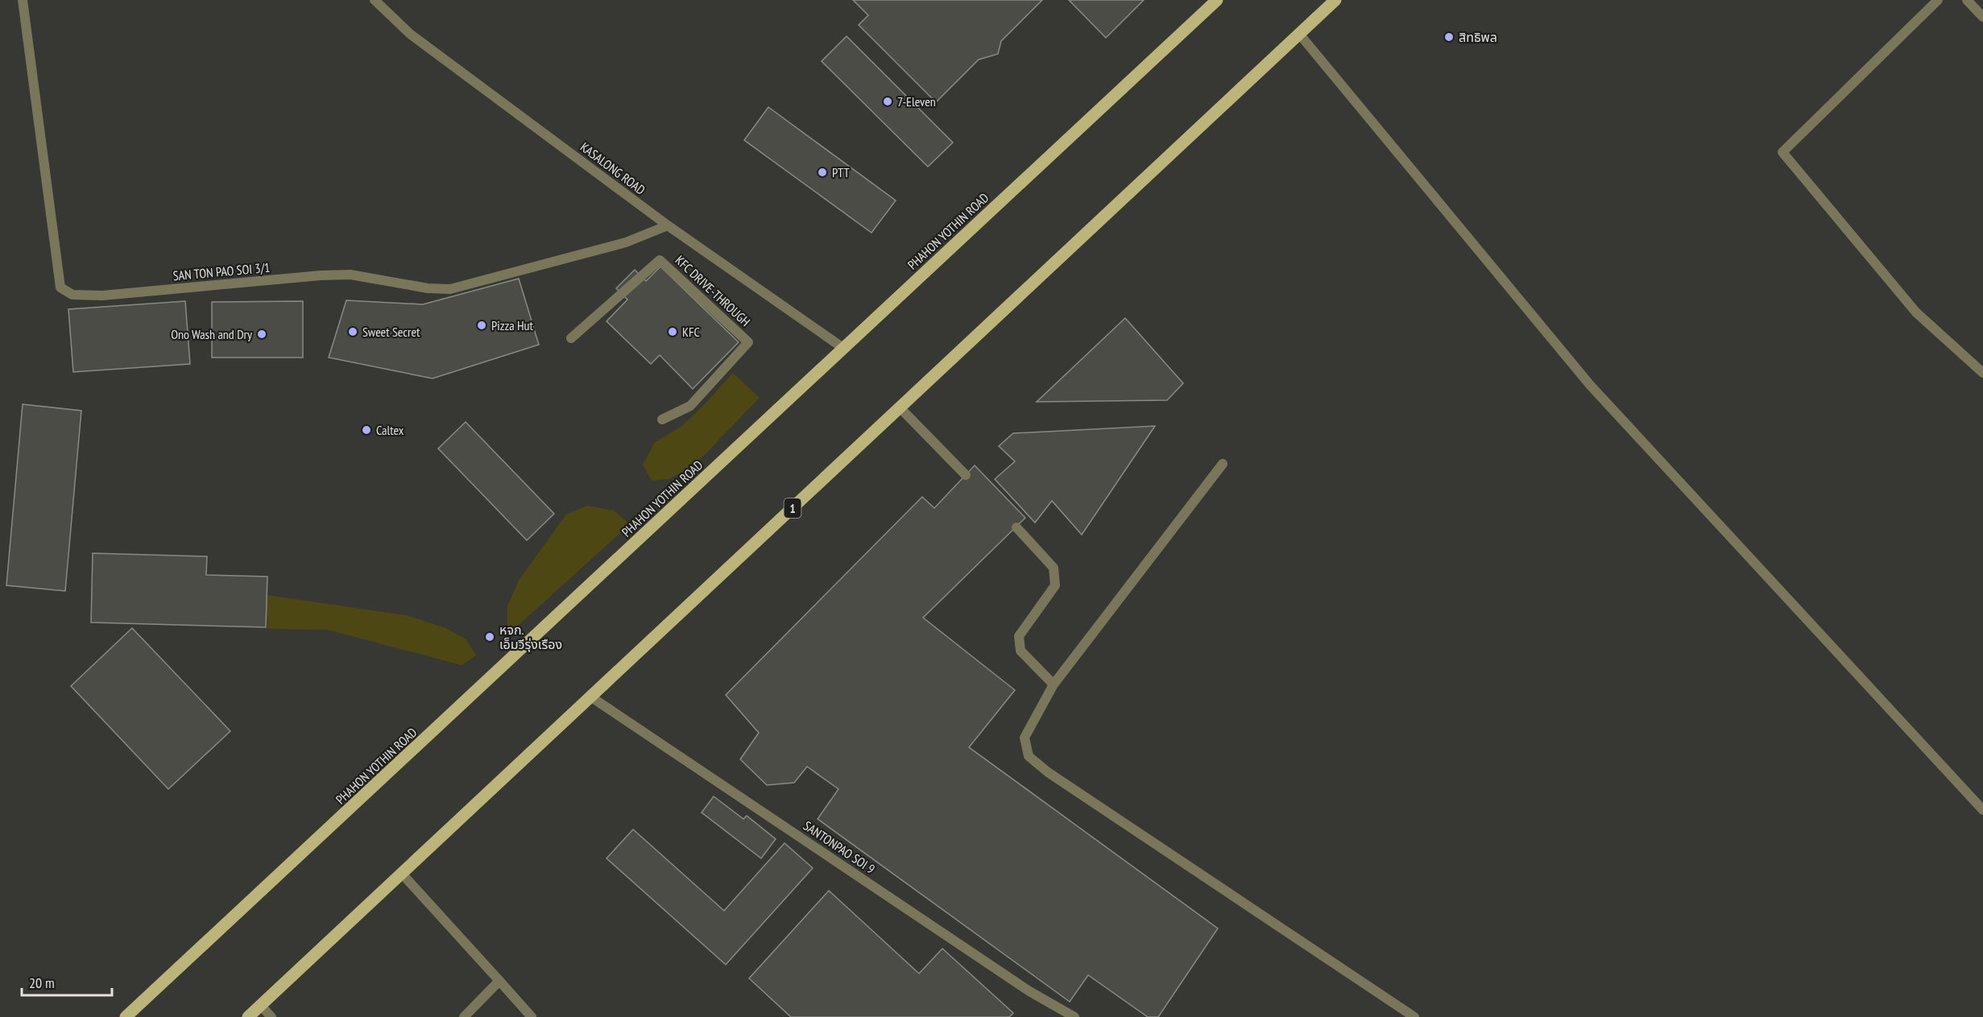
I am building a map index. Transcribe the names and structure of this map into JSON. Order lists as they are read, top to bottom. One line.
{"streets":{"main road":["PHAHON YOTHIN ROAD","1"],"street":["KASALONG ROAD","SAN TON PAO SOI 3/1","KFC DRIVE-THROUGH","SANTONPAO SOI 9"]},"crossings":[["KASALONG ROAD","PHAHON YOTHIN ROAD"],["KASALONG ROAD","SAN TON PAO SOI 3/1"],["1","SANTONPAO SOI 9"]],"places":["สิทธิพล","7-Eleven","PTT","Pizza Hut","Sweet Secret","KFC","Ono Wash and Dry","Caltex","หจก. เอ็มวีรุ่งเรือง"],"scale_bar":"20 m"}
